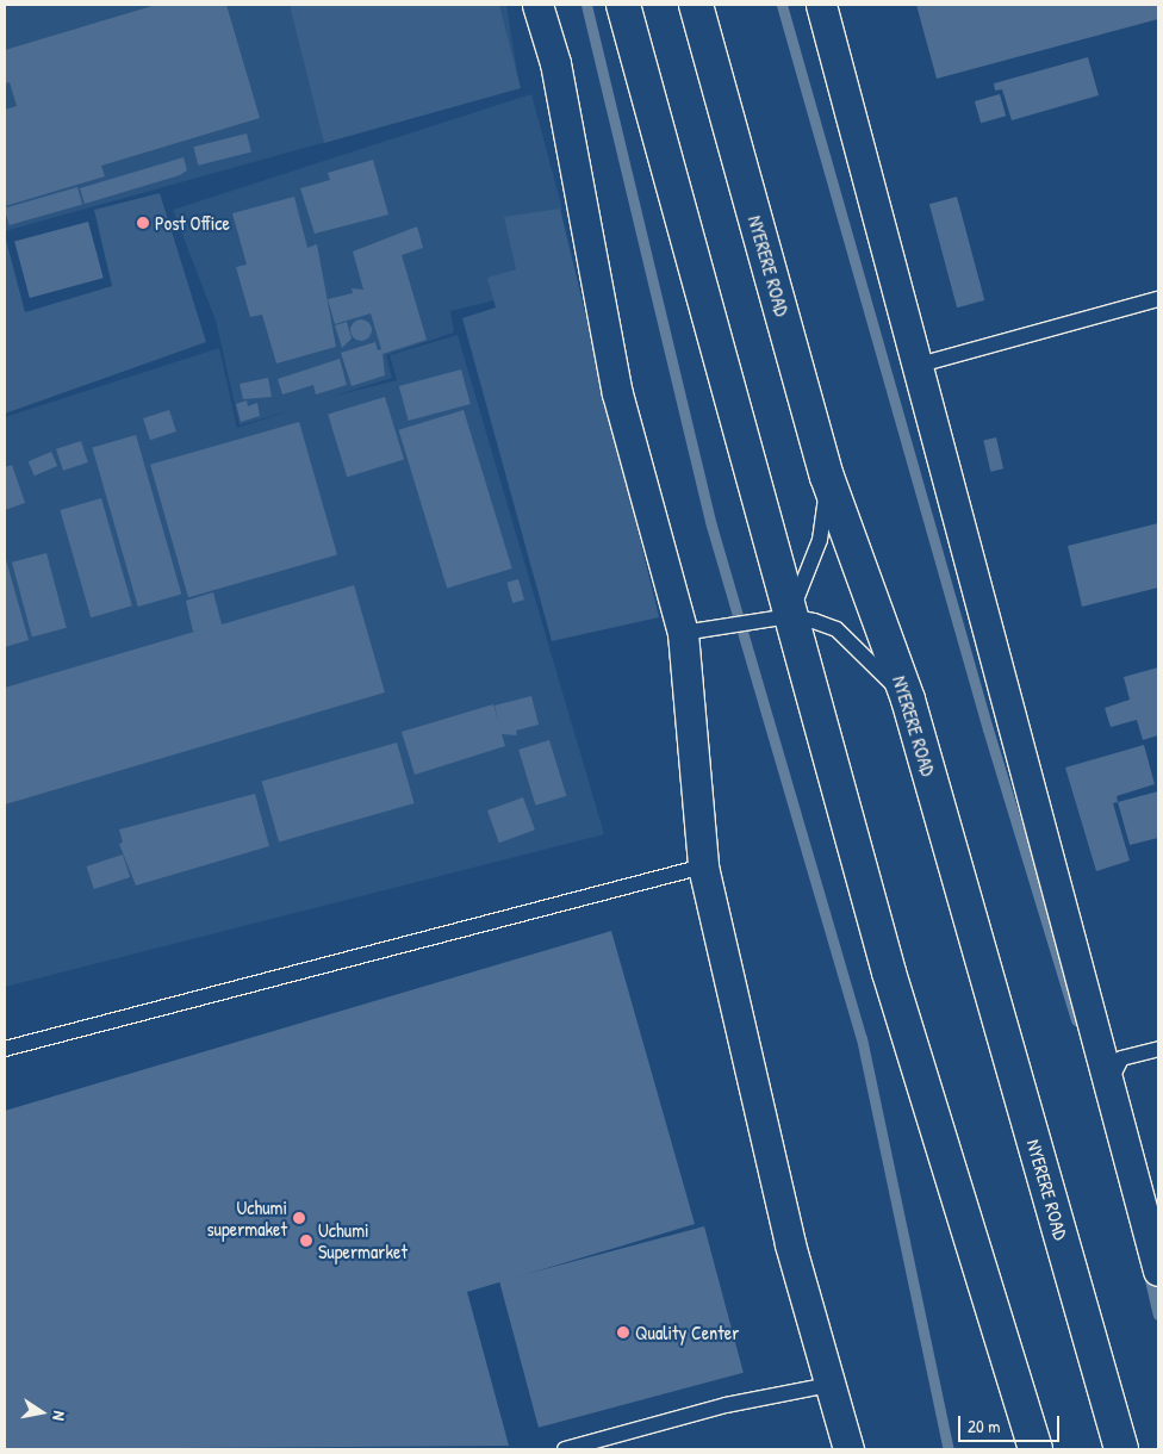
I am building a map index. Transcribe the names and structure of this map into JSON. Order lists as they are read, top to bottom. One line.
{"streets":{"highway":["NYERERE ROAD"]},"places":["Post Office","Uchumi supermaket","Uchumi Supermarket","Quality Center"],"scale_bar":"20 m","north":"right"}
